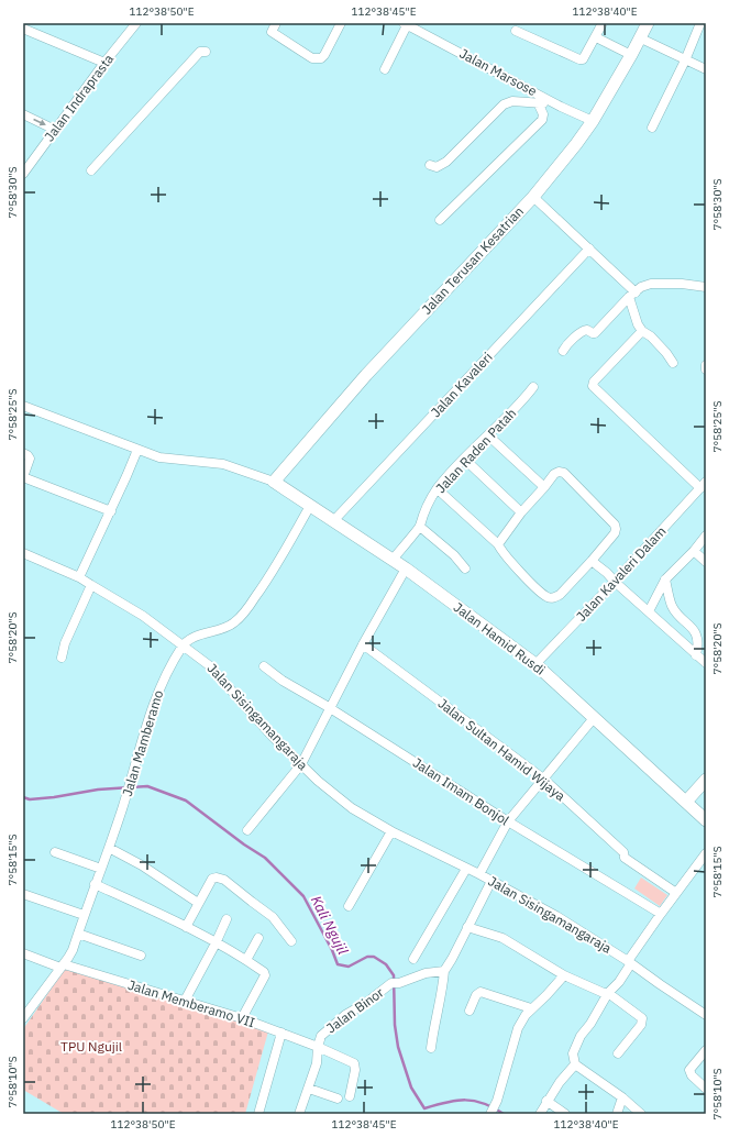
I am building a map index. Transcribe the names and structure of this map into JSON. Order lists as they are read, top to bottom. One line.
{"streets":{"street":["Jalan Marsose","Jalan Indraprasta","Jalan Terusan Kesatrian","Jalan Kavaleri","Jalan Raden Patah","Jalan Kavaleri Dalam","Jalan Hamid Rusdi","Jalan Sisingamangaraja","Jalan Mamberamo","Jalan Sultan Hamid Wijaya","Jalan Imam Bonjol","Jalan Memberamo VII","Jalan Binor"]},"crossings":[["Jalan Marsose","Jalan Terusan Kesatrian"],["Jalan Terusan Kesatrian","Jalan Hamid Rusdi"],["Jalan Kavaleri","Jalan Hamid Rusdi"],["Jalan Raden Patah","Jalan Hamid Rusdi"],["Jalan Kavaleri Dalam","Jalan Hamid Rusdi"],["Jalan Sisingamangaraja","Jalan Mamberamo"],["Jalan Mamberamo","Jalan Memberamo VII"],["Jalan Memberamo VII","Jalan Binor"]],"water":["Kali Ngujil"],"parks":["TPU Ngujil"],"coordinates":["112°38'50\"E","112°38'45\"E","112°38'40\"E","7°58'30\"S","7°58'25\"S","7°58'20\"S","7°58'15\"S","7°58'10\"S"]}
